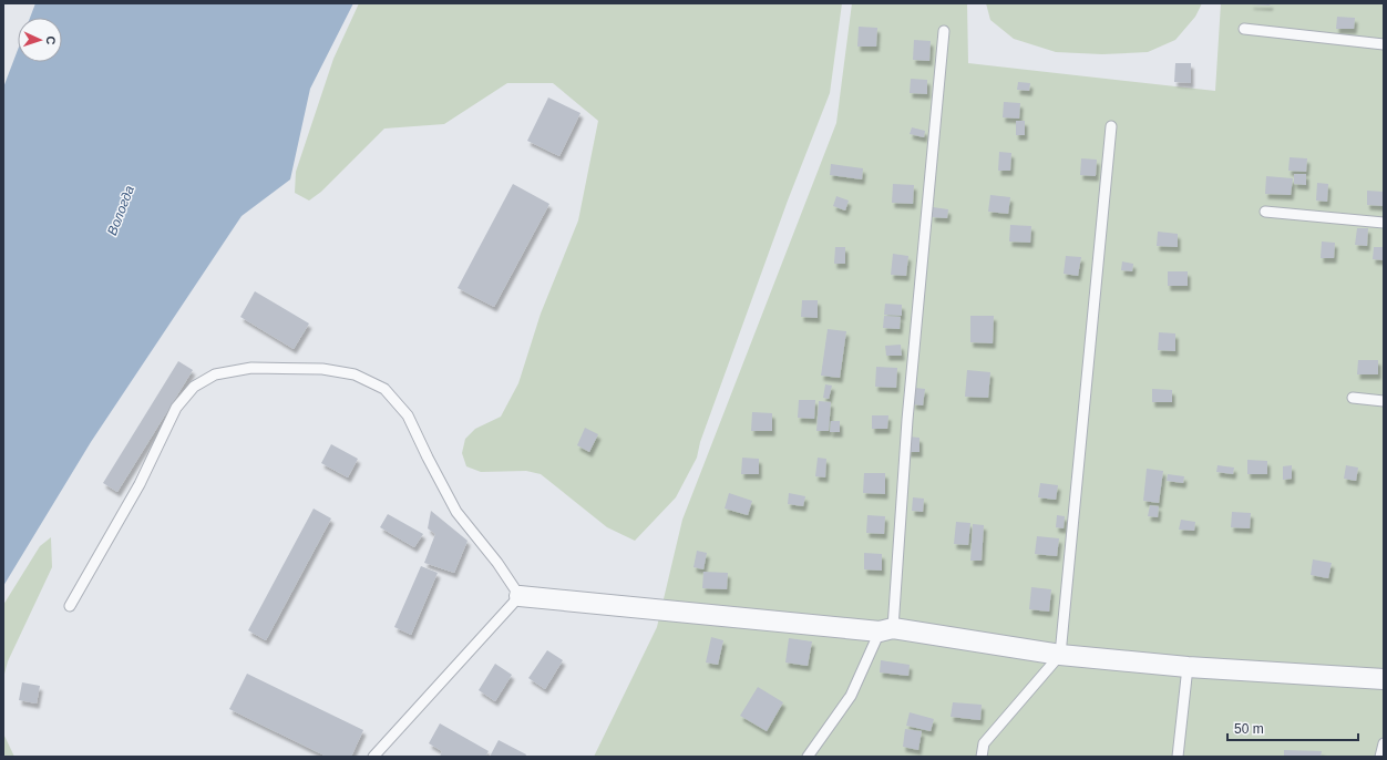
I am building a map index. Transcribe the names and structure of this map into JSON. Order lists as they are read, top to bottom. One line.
{"water":["Вологда"],"scale_bar":"50 m","north":"right"}
